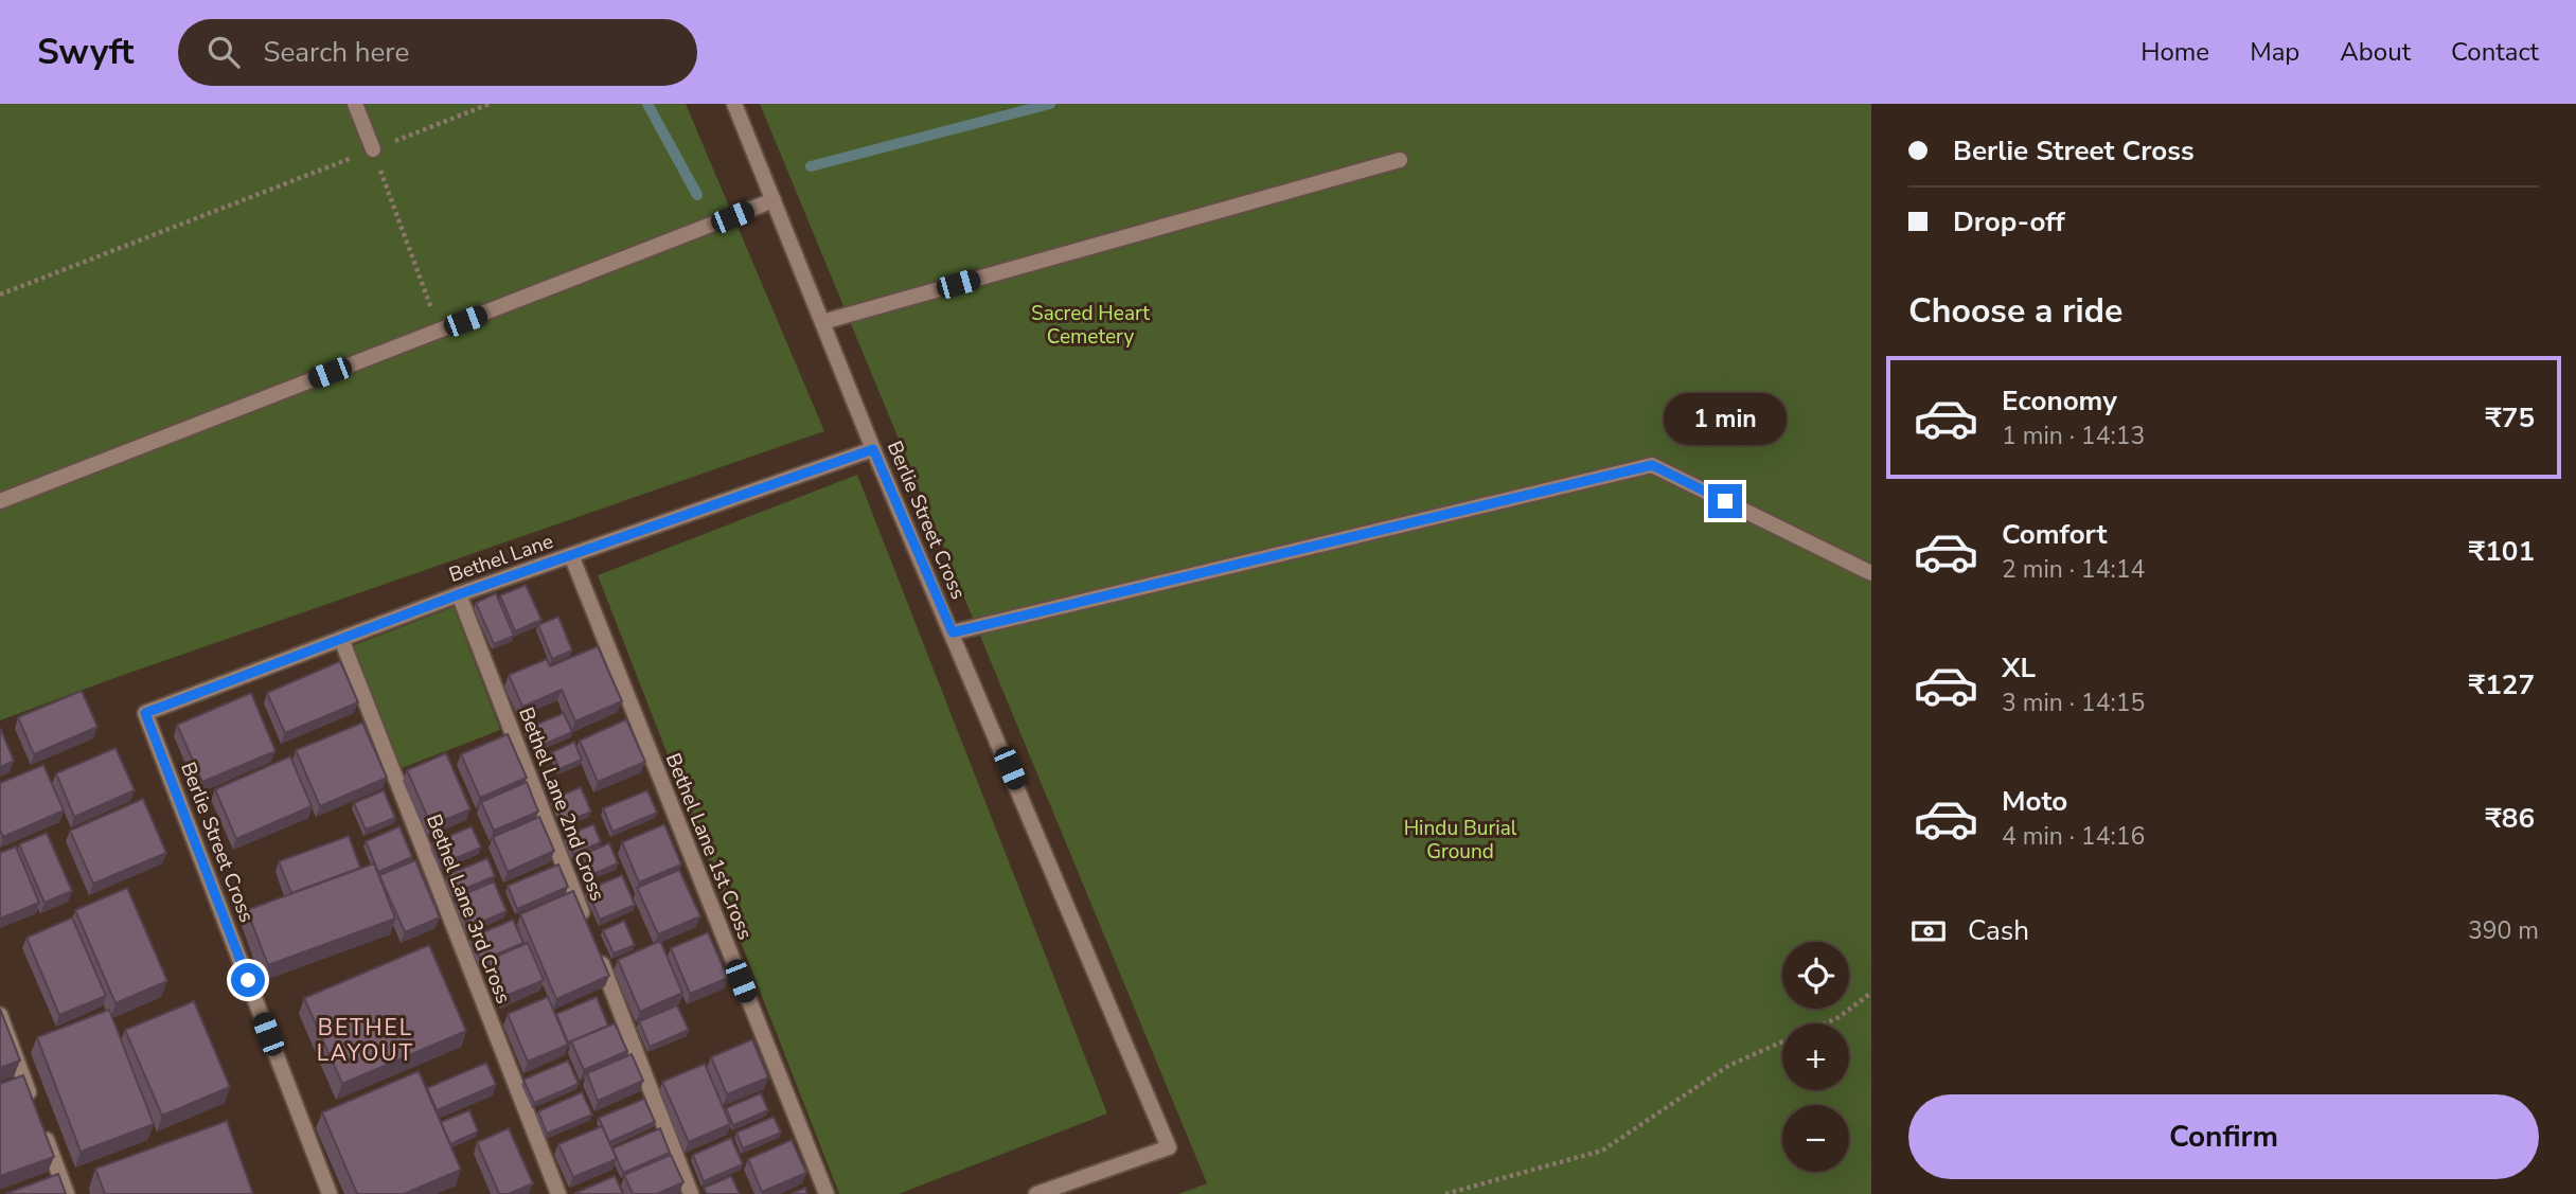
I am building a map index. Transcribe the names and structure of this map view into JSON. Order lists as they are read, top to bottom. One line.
{"streets":{"street":["Berlie Street Cross","Bethel Lane","Bethel Lane 2nd Cross","Bethel Lane 1st Cross","Bethel Lane 3rd Cross"]},"crossings":[["Berlie Street Cross","Bethel Lane"],["Bethel Lane","Bethel Lane 2nd Cross"],["Bethel Lane","Bethel Lane 1st Cross"],["Bethel Lane","Bethel Lane 3rd Cross"]],"districts":["BETHEL LAYOUT"],"parks":["Sacred Heart Cemetery","Hindu Burial Ground"],"page":{"header":"Swyft","search":"Search here","nav":["Home","Map","About","Contact"],"banner":["Berlie Street Cross","Drop-off"],"heading":"Choose a ride","list":[{"name":"Economy","note":"1 min · 14:13","value":"₹75"},{"name":"Comfort","note":"2 min · 14:14","value":"₹101"},{"name":"XL","note":"3 min · 14:15","value":"₹127"},{"name":"Moto","note":"4 min · 14:16","value":"₹86"}],"bubble":"1 min","pay":["Cash","390 m"],"map_buttons":["+","−"],"buttons":"Confirm"}}
